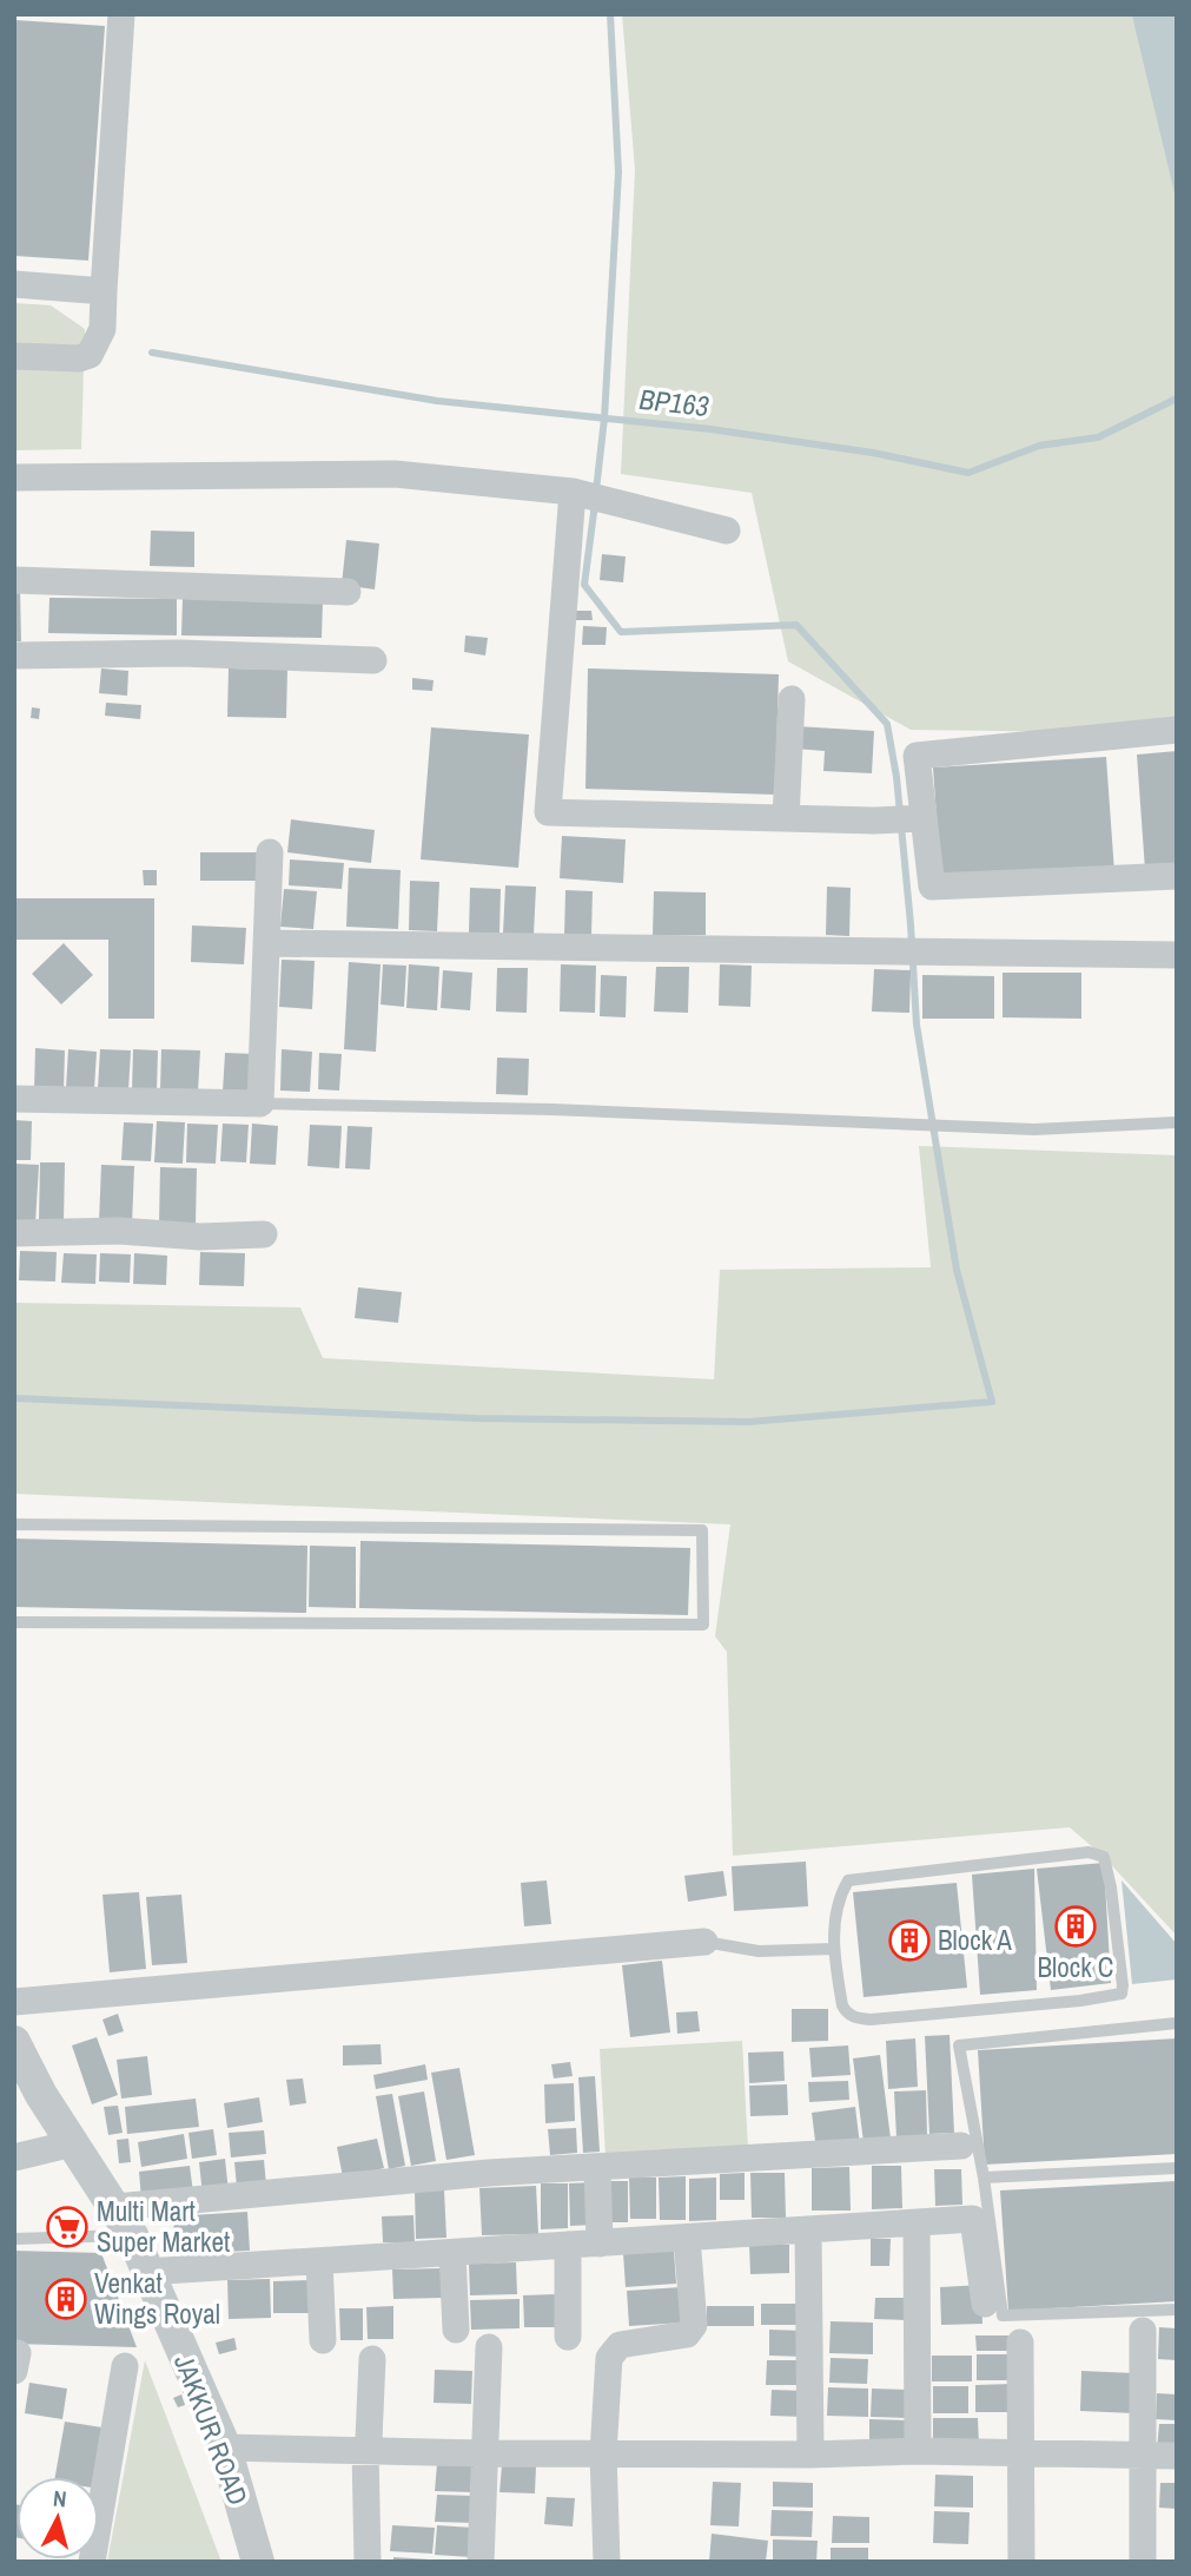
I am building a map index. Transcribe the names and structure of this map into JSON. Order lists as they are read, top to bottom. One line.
{"streets":{"street":["JAKKUR ROAD"]},"water":["BP163"],"places":{"building":["Block C","Block A","Venkat Wings Royal"],"supermarket":["Multi Mart Super Market"]},"north":"top"}
